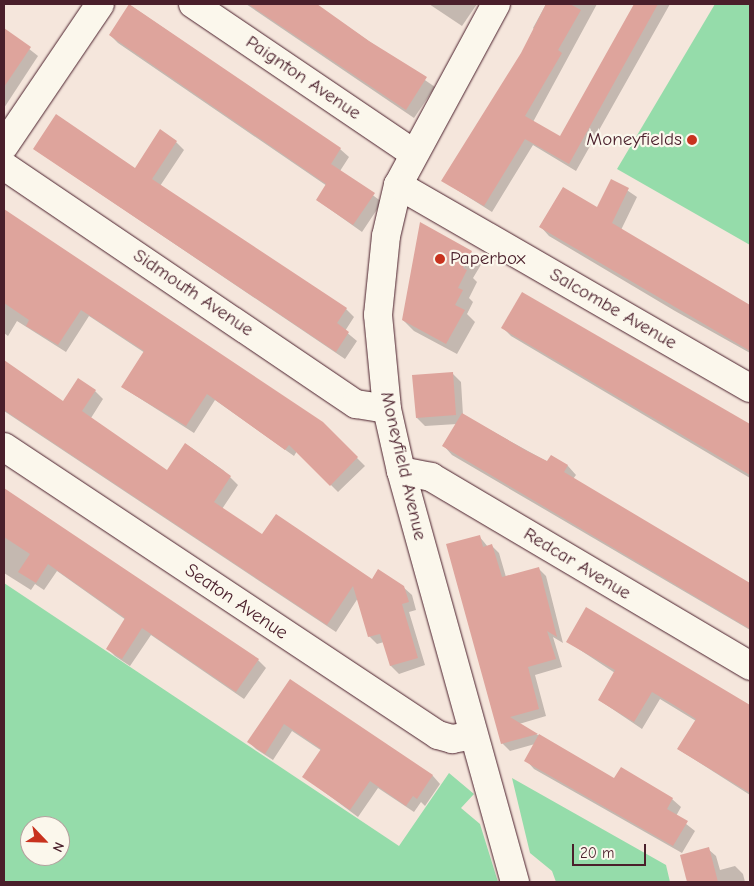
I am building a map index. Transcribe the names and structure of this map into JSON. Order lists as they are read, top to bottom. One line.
{"streets":{"street":["Paignton Avenue","Sidmouth Avenue","Salcombe Avenue","Moneyfield Avenue","Redcar Avenue","Seaton Avenue"]},"crossings":[["Paignton Avenue","Moneyfield Avenue"],["Sidmouth Avenue","Moneyfield Avenue"],["Salcombe Avenue","Moneyfield Avenue"],["Moneyfield Avenue","Redcar Avenue"],["Moneyfield Avenue","Seaton Avenue"]],"places":["Moneyfields","Paperbox"],"scale_bar":"20 m","north":"bottom right"}
